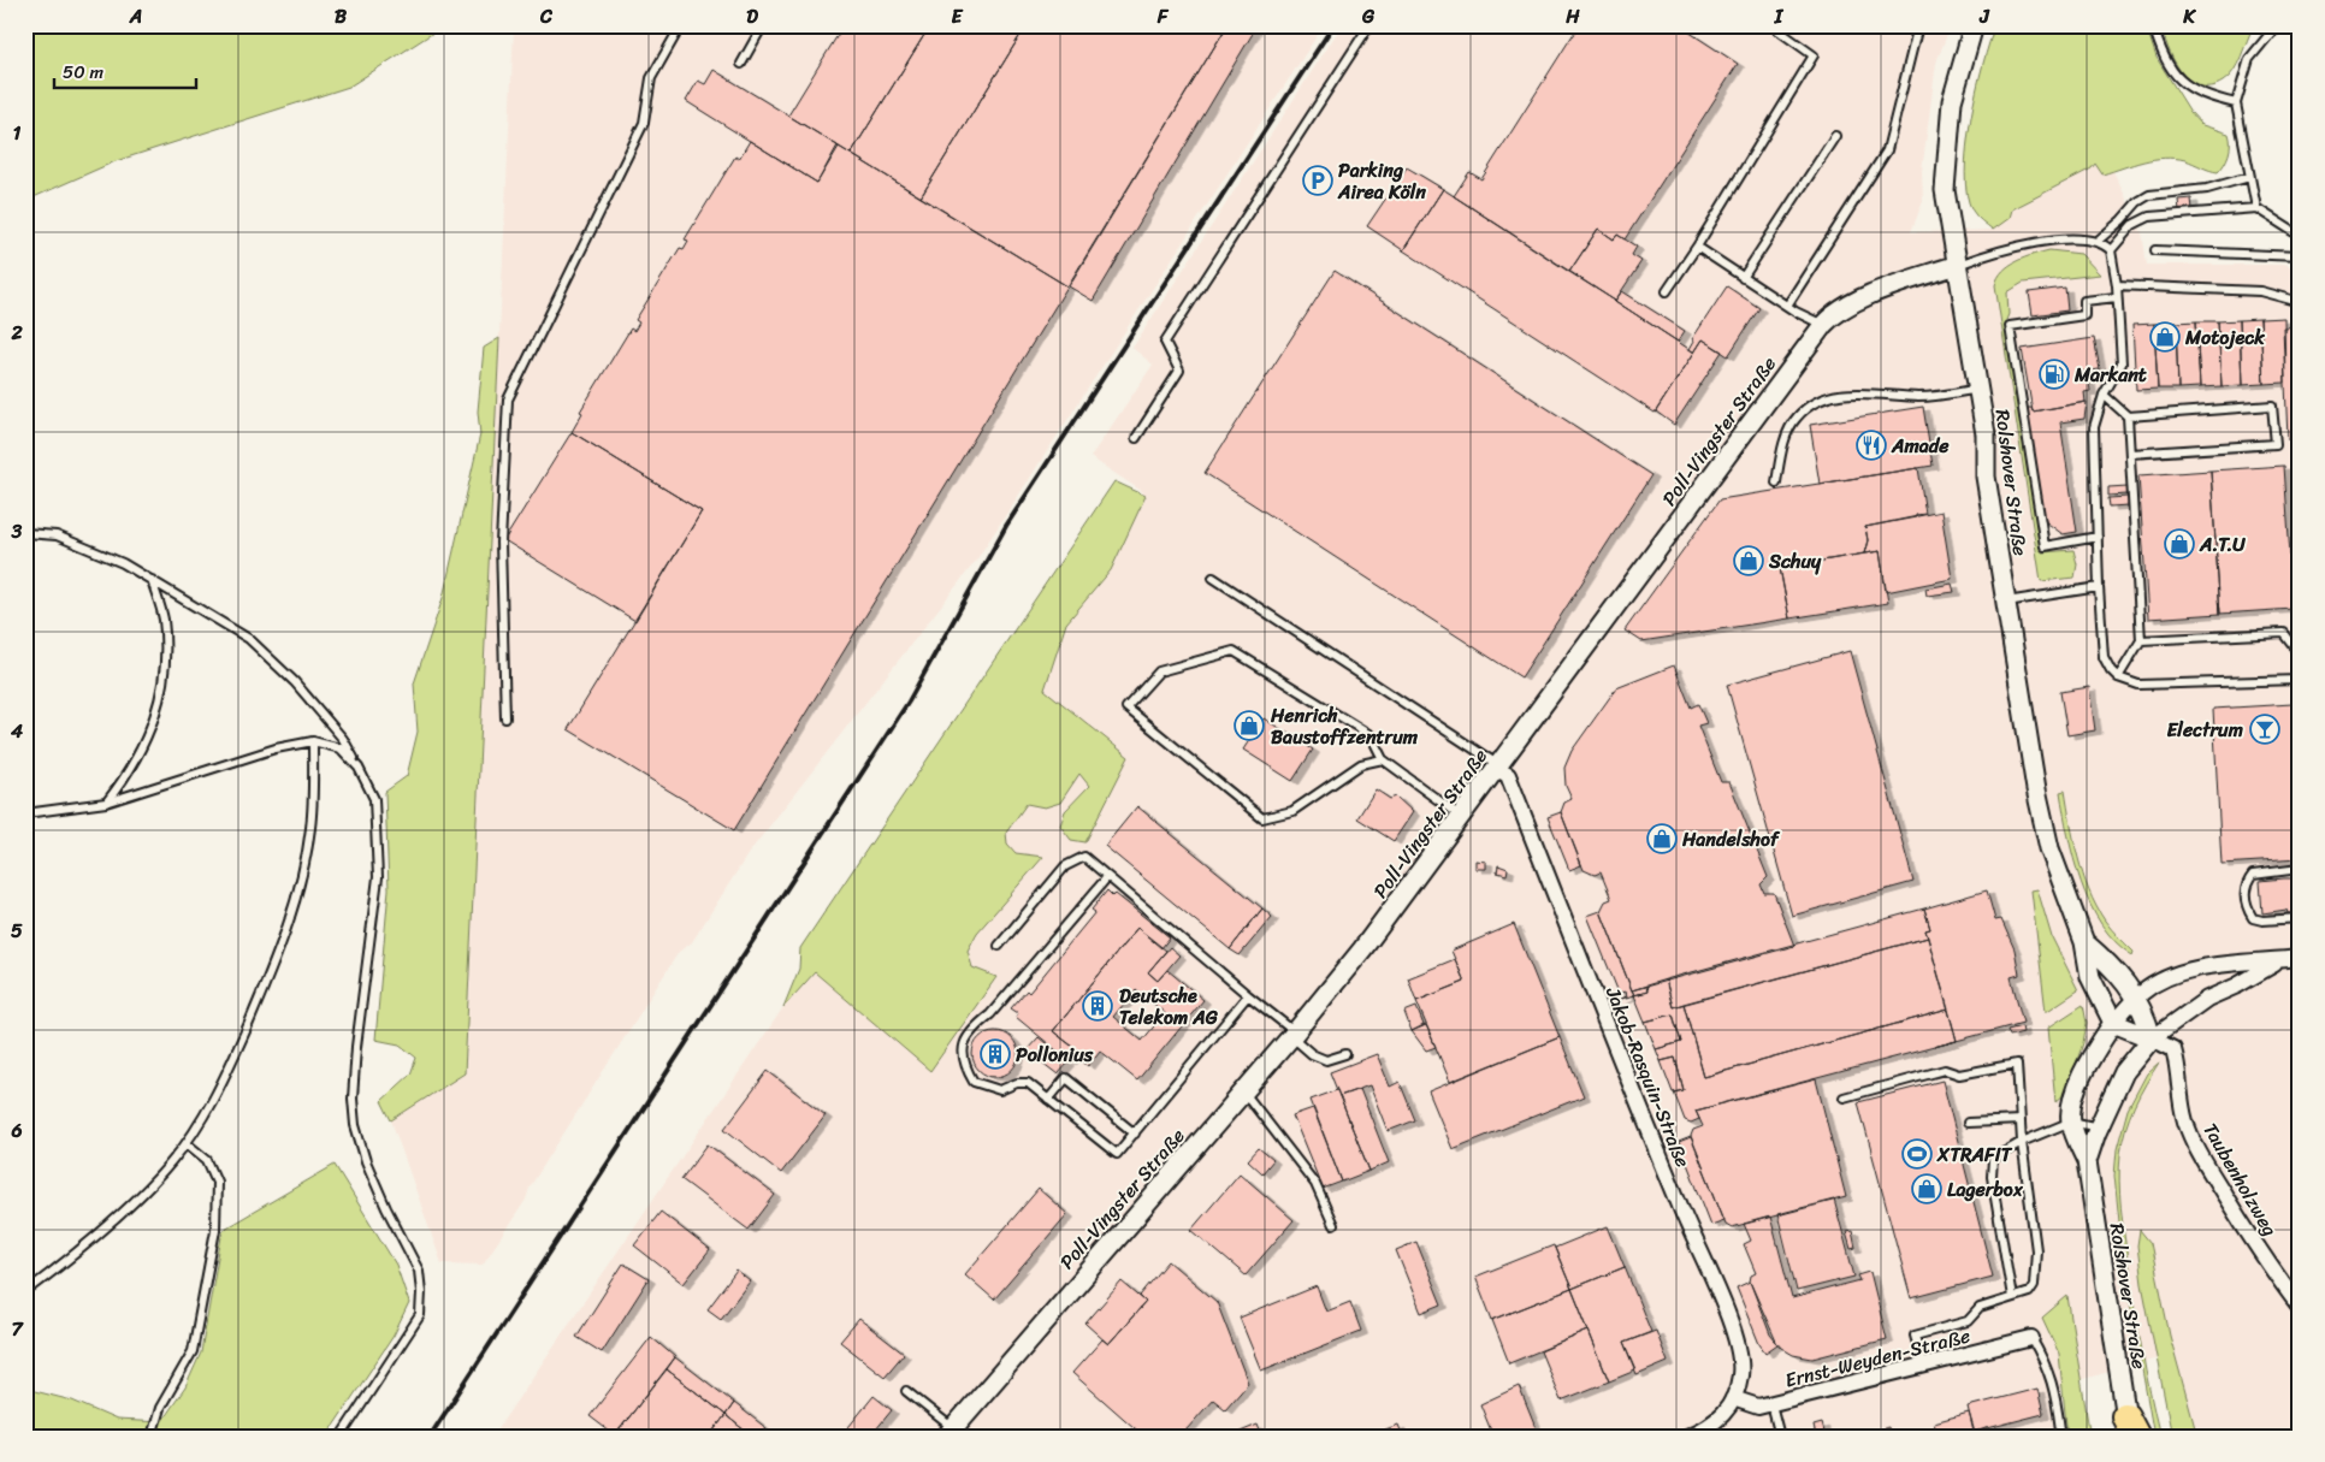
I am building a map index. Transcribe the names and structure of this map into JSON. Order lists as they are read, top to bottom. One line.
{"streets":{"street":["Poll-Vingster Straße","Rolshover Straße","Jakob-Rasquin-Straße","Taubenholzweg","Ernst-Weyden-Straße"]},"crossings":[["Poll-Vingster Straße","Rolshover Straße"],["Poll-Vingster Straße","Jakob-Rasquin-Straße"],["Rolshover Straße","Taubenholzweg"],["Jakob-Rasquin-Straße","Ernst-Weyden-Straße"]],"places":{"parking":["Parking Airea Köln"],"shop":["Motojeck","A.T.U","Schuy","Henrich Baustoffzentrum","Handelshof","Lagerbox"],"fuel station":["Markant"],"restaurant":["Amade"],"bar":["Electrum"],"building":["Deutsche Telekom AG","Pollonius"],"sports":["XTRAFIT"]},"scale_bar":"50 m","grid":{"columns":["A","B","C","D","E","F","G","H","I","J","K"],"rows":["1","2","3","4","5","6","7"]}}
